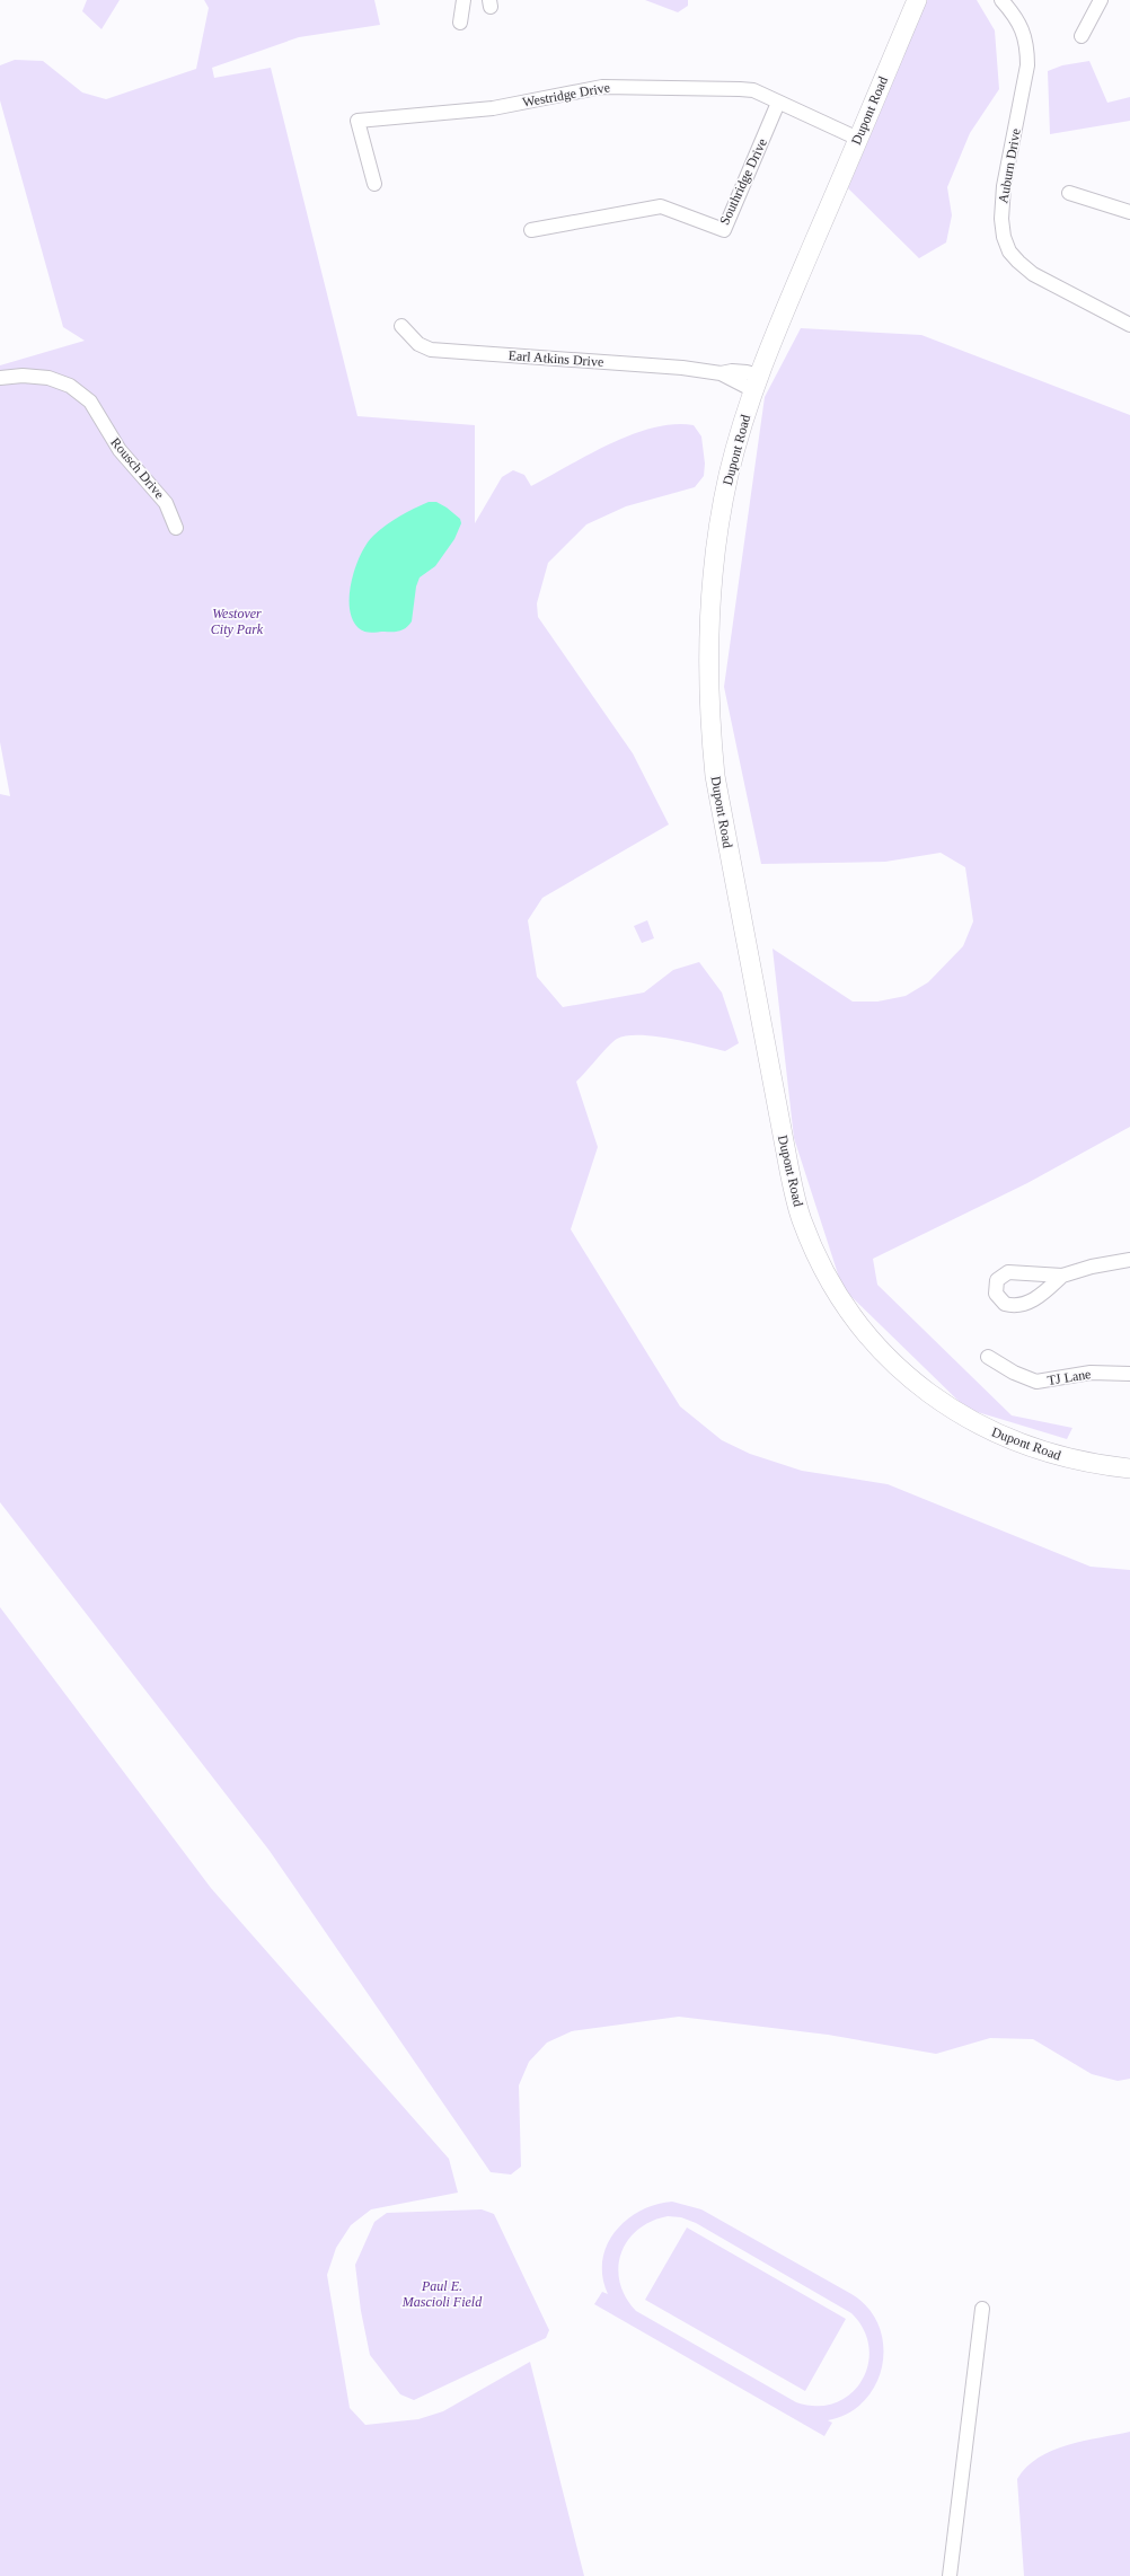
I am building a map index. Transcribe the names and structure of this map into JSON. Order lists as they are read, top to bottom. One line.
{"streets":{"street":["Westridge Drive","Dupont Road","Auburn Drive","Southridge Drive","Earl Atkins Drive","Rousch Drive","TJ Lane"]},"crossings":[["Westridge Drive","Dupont Road"],["Westridge Drive","Southridge Drive"],["Dupont Road","Earl Atkins Drive"]],"parks":["Westover City Park","Paul E. Mascioli Field"]}
